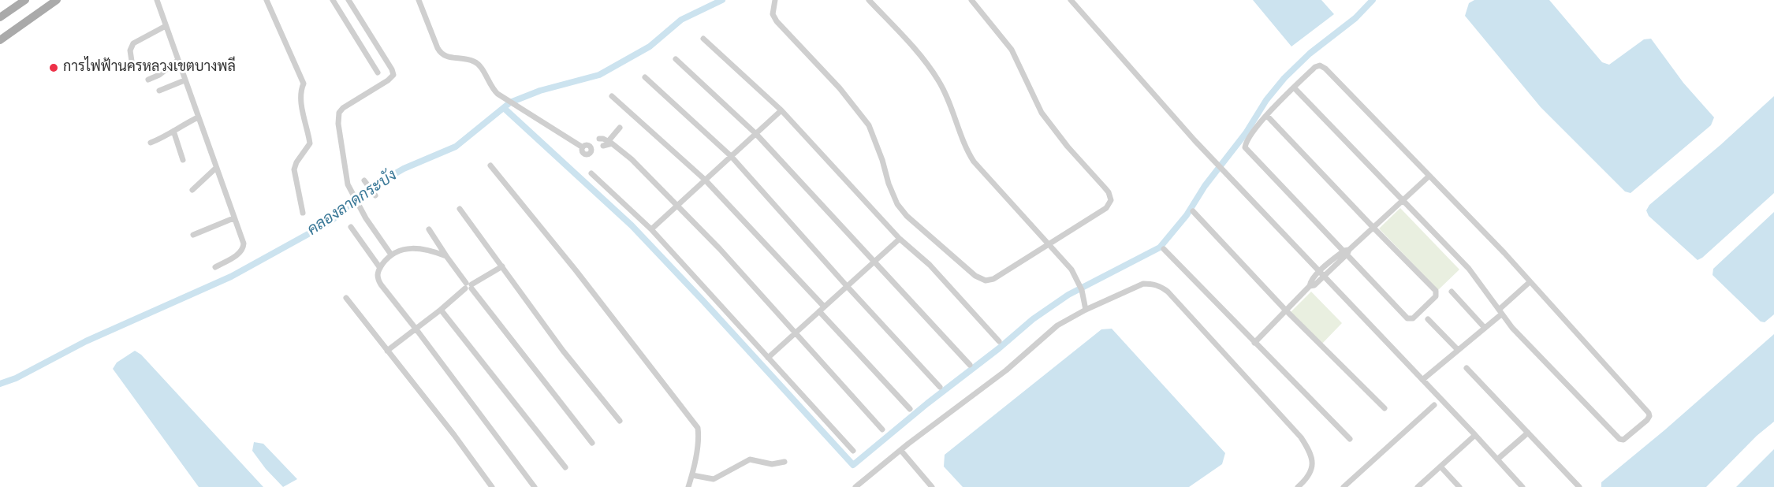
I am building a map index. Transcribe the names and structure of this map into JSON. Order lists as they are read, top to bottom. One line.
{"water":["คลองลาดกระบัง"],"places":["การไฟฟ้านครหลวงเขตบางพลี"]}
